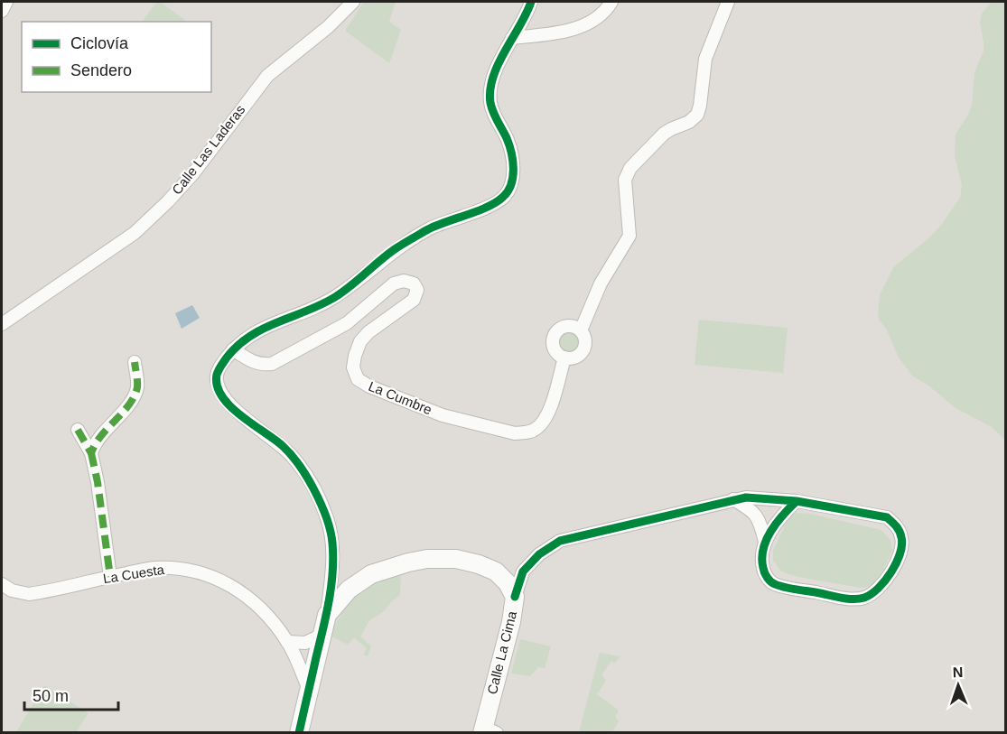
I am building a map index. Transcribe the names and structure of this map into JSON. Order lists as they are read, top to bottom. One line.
{"streets":{"street":["Calle Las Laderas","La Cumbre","La Cuesta","Calle La Cima"]},"legend":["Ciclovía","Sendero"],"scale_bar":"50 m","north":"top"}
